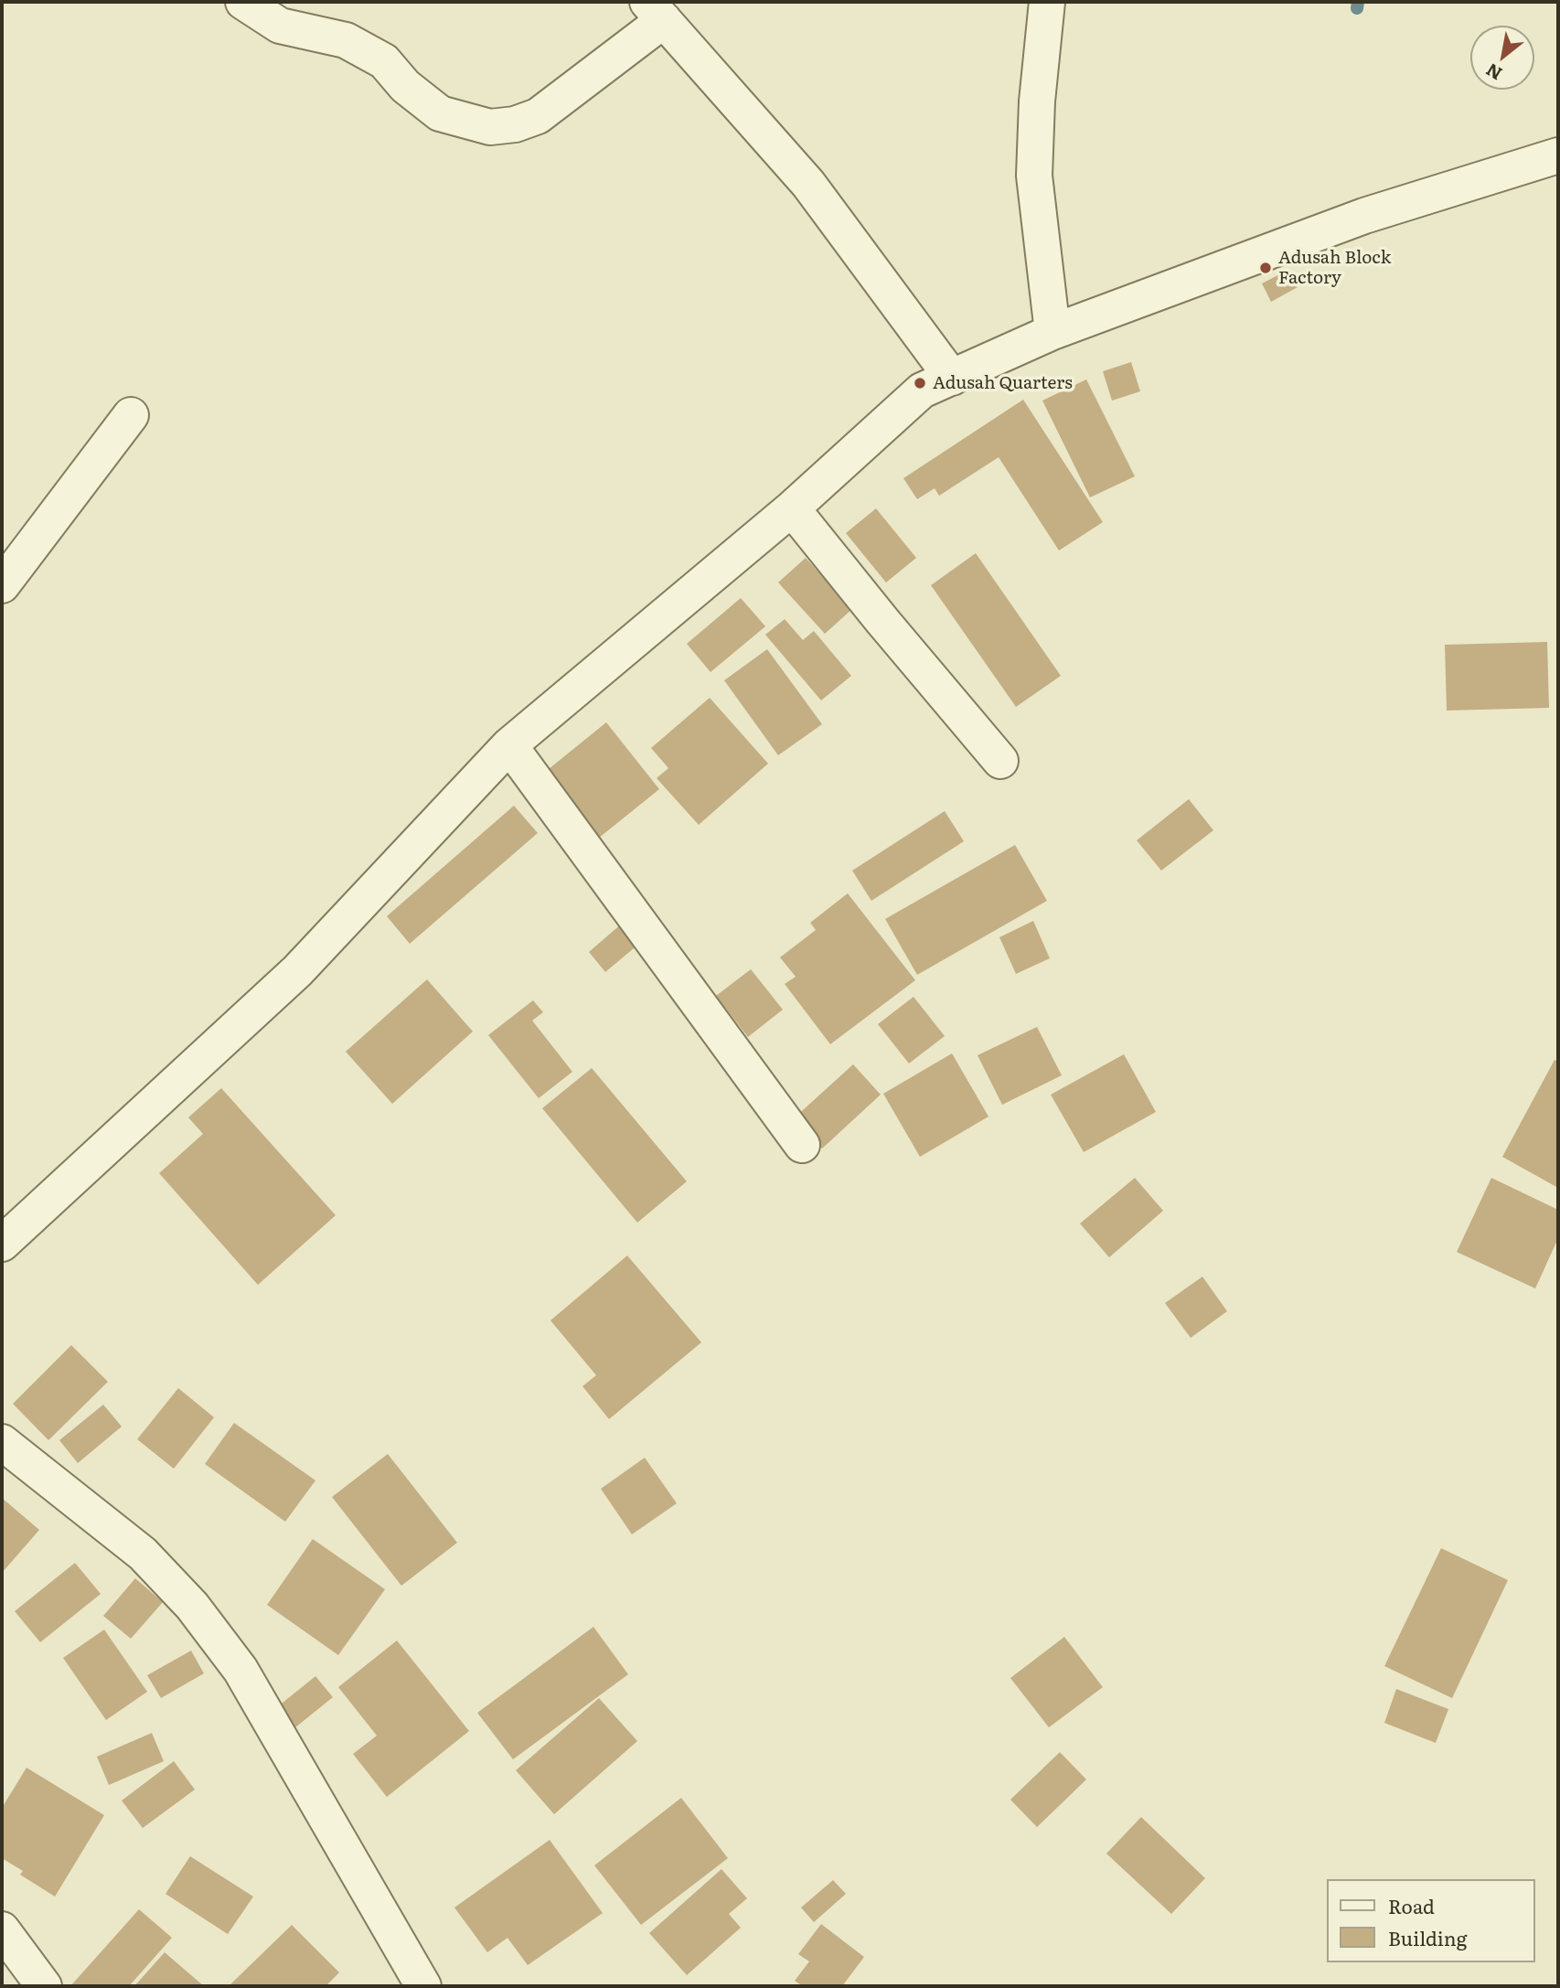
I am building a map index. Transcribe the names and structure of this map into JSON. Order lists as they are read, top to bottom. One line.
{"places":["Adusah Block Factory","Adusah Quarters"],"legend":["Road","Building"],"north":"bottom left"}
